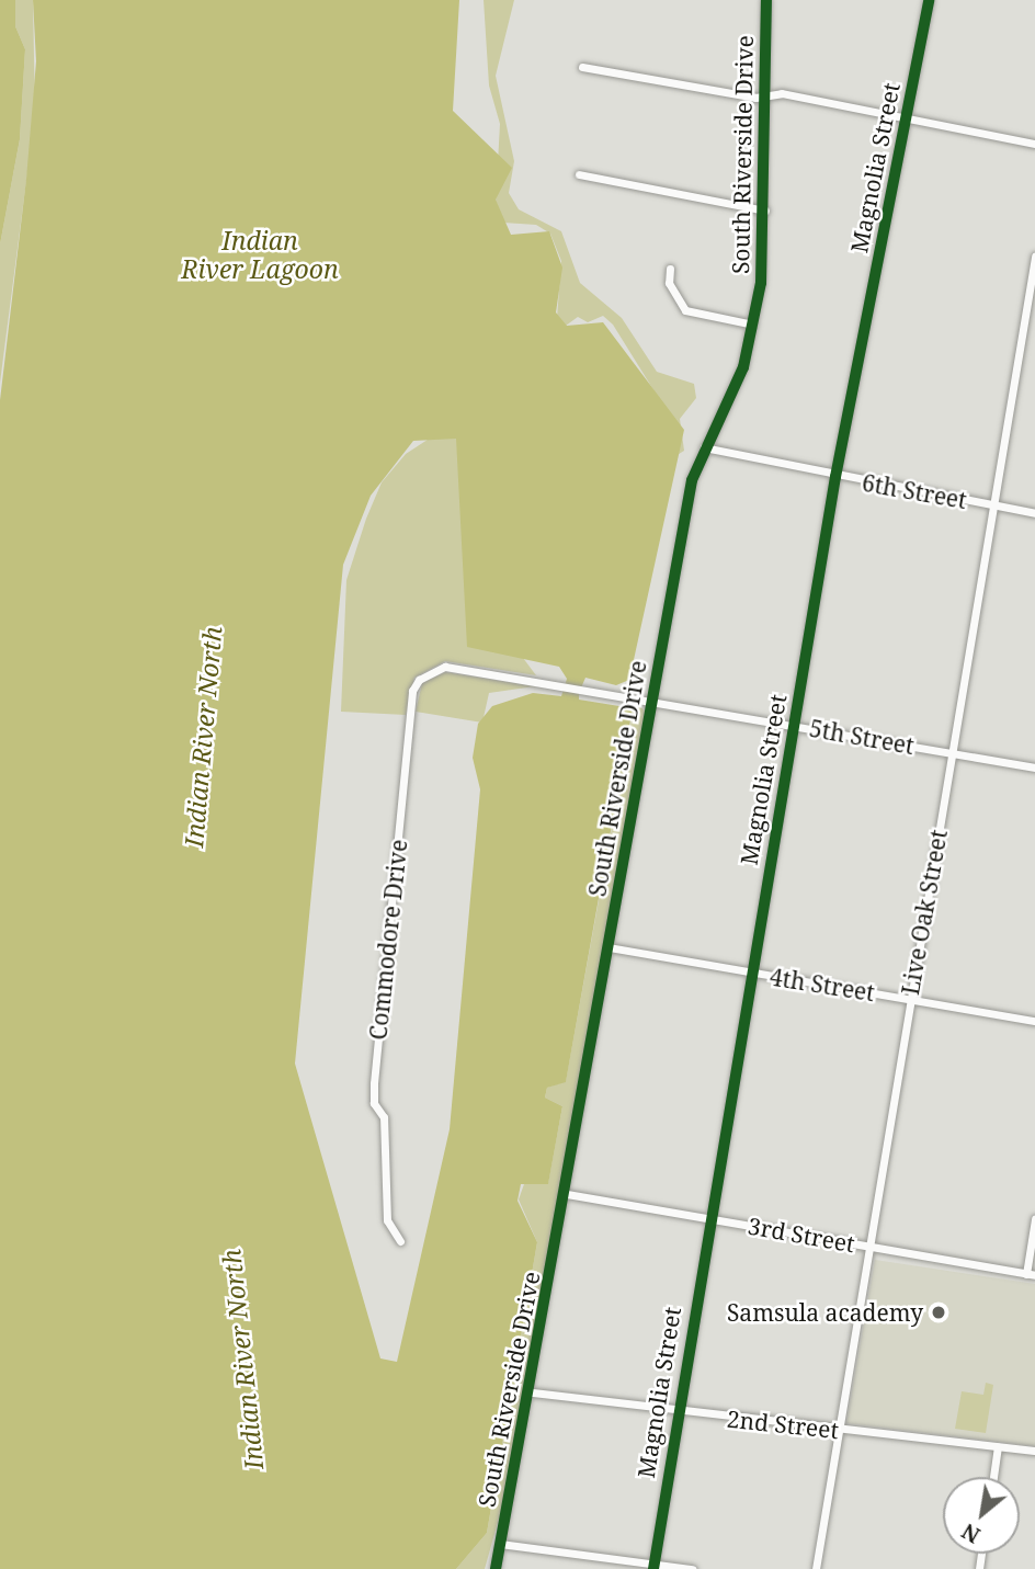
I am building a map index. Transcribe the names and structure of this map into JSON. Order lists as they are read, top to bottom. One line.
{"streets":{"street":["South Riverside Drive","Magnolia Street","6th Street","5th Street","Live Oak Street","Commodore Drive","4th Street","3rd Street","2nd Street"]},"crossings":[["South Riverside Drive","6th Street"],["South Riverside Drive","5th Street"],["South Riverside Drive","4th Street"],["South Riverside Drive","3rd Street"],["South Riverside Drive","2nd Street"],["Magnolia Street","6th Street"],["Magnolia Street","5th Street"],["Magnolia Street","4th Street"],["Magnolia Street","3rd Street"],["Magnolia Street","2nd Street"],["6th Street","Live Oak Street"],["5th Street","Live Oak Street"],["5th Street","Commodore Drive"],["Live Oak Street","4th Street"],["Live Oak Street","3rd Street"],["Live Oak Street","2nd Street"]],"water":["Indian River Lagoon","Indian River North"],"places":["Samsula academy"],"north":"bottom left"}
